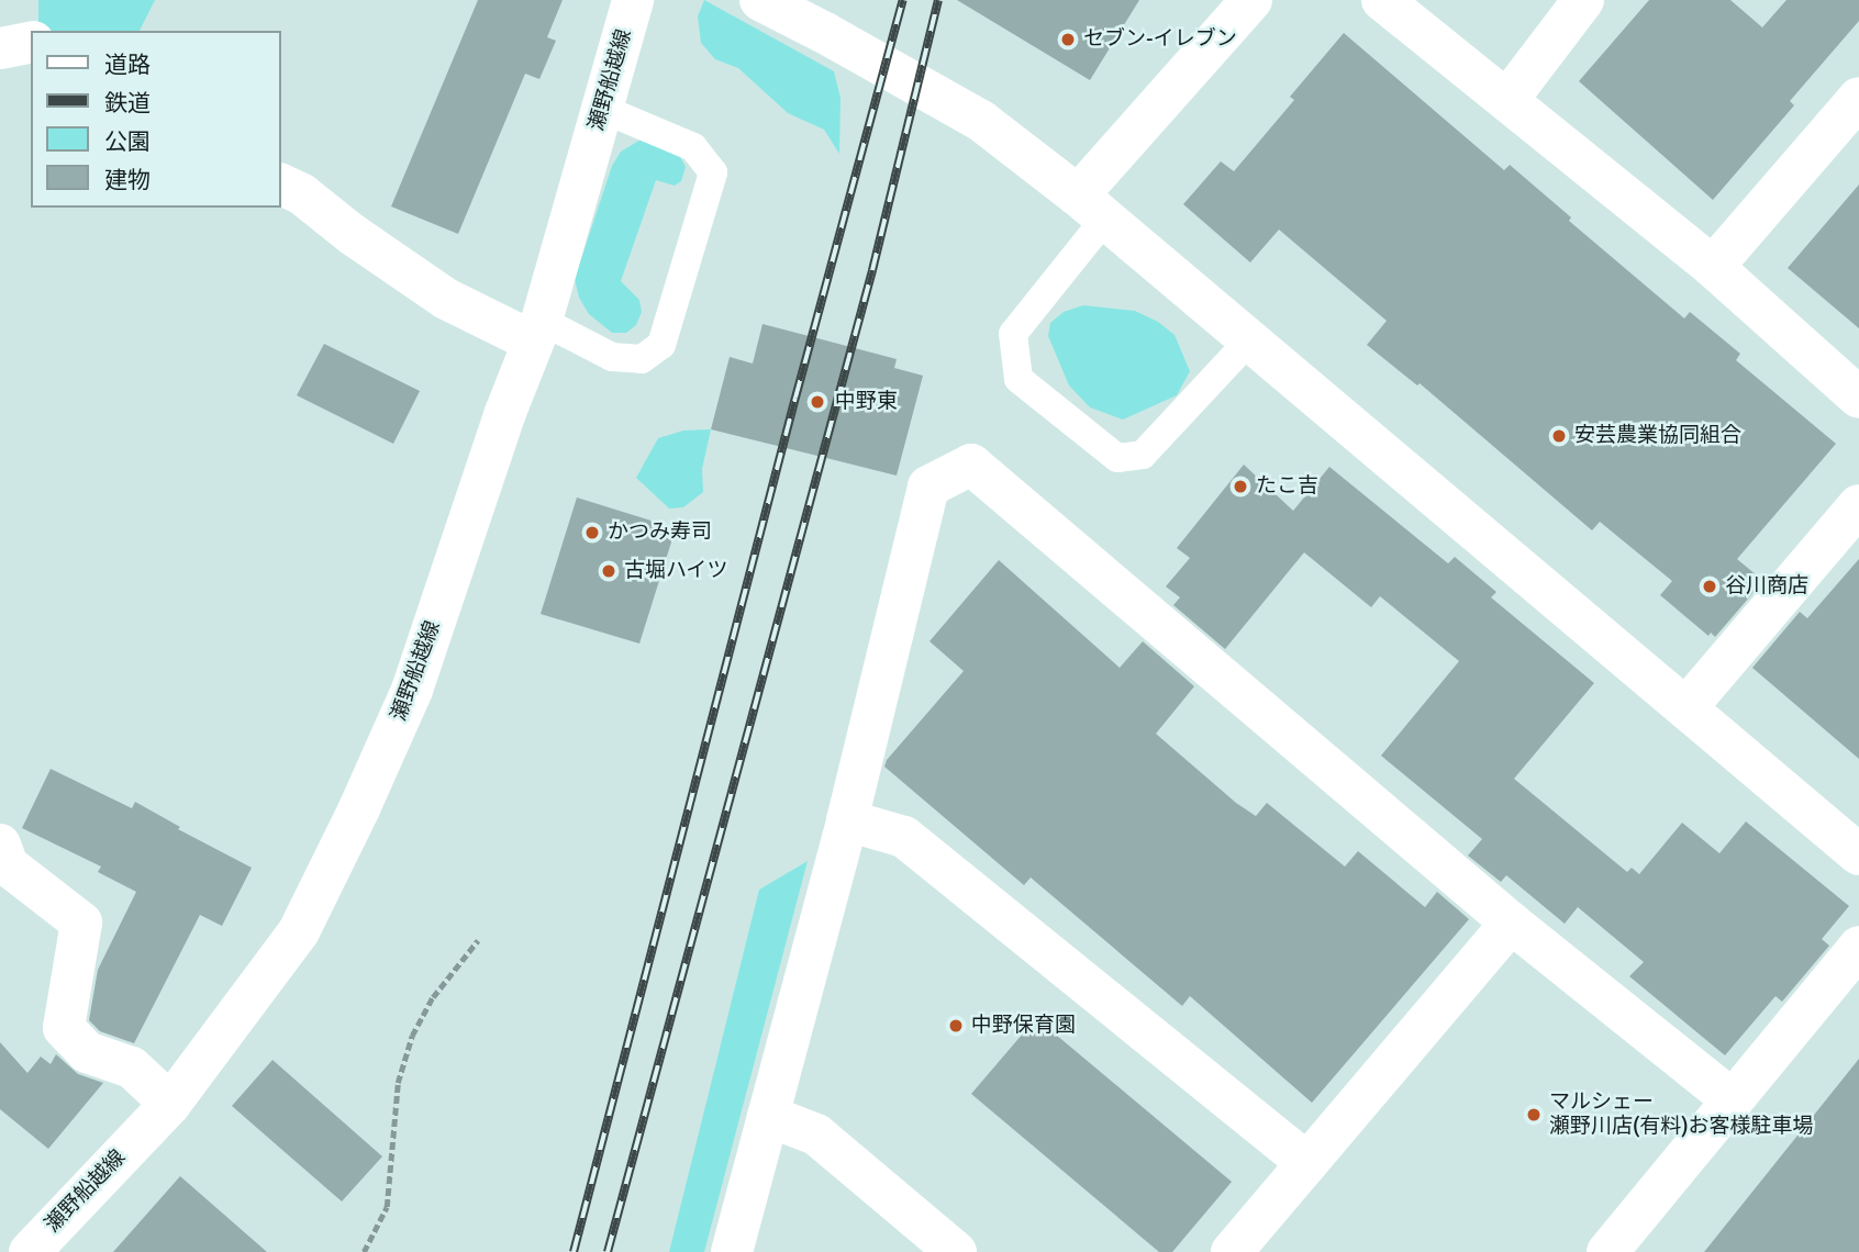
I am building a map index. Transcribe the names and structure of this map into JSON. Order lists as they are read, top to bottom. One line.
{"streets":{"street":["瀬野船越線"]},"places":["セブン-イレブン","中野東","安芸農業協同組合","たこ吉","かつみ寿司","古堀ハイツ","谷川商店","中野保育園","マルシェー 瀬野川店(有料)お客様駐車場"],"legend":["道路","鉄道","公園","建物"]}
